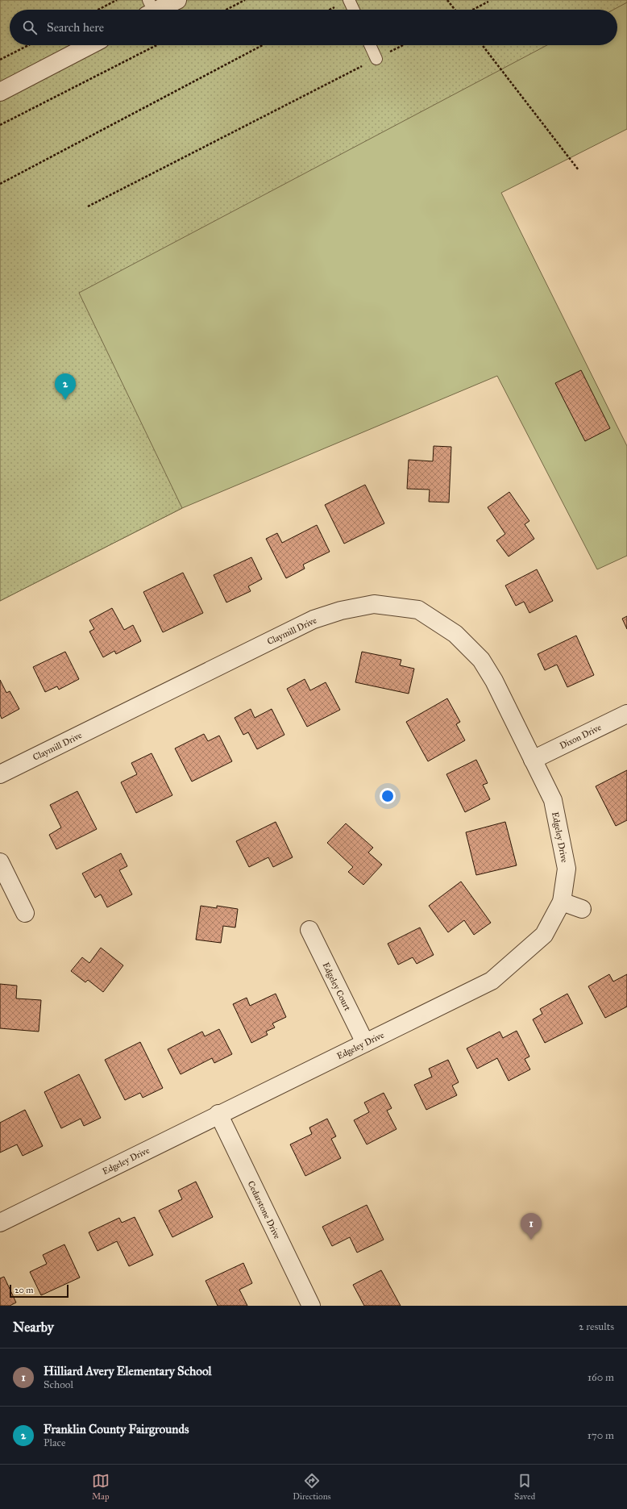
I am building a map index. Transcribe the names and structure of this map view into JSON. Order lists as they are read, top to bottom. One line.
{"streets":{"street":["Claymill Drive","Dixon Drive","Edgeley Drive","Edgeley Court","Cedarstone Drive"]},"crossings":[["Claymill Drive","Dixon Drive"],["Claymill Drive","Edgeley Drive"],["Dixon Drive","Edgeley Drive"],["Edgeley Drive","Edgeley Court"],["Edgeley Drive","Cedarstone Drive"]],"scale_bar":"20 m","page":{"search":"Search here","pins":["2","1"],"scale":"20 m","heading":["Nearby","2 results"],"list":[{"mark":"1","name":"Hilliard Avery Elementary School","note":"School","value":"160 m"},{"mark":"2","name":"Franklin County Fairgrounds","note":"Place","value":"170 m"}],"nav":["Map","Directions","Saved"]}}
